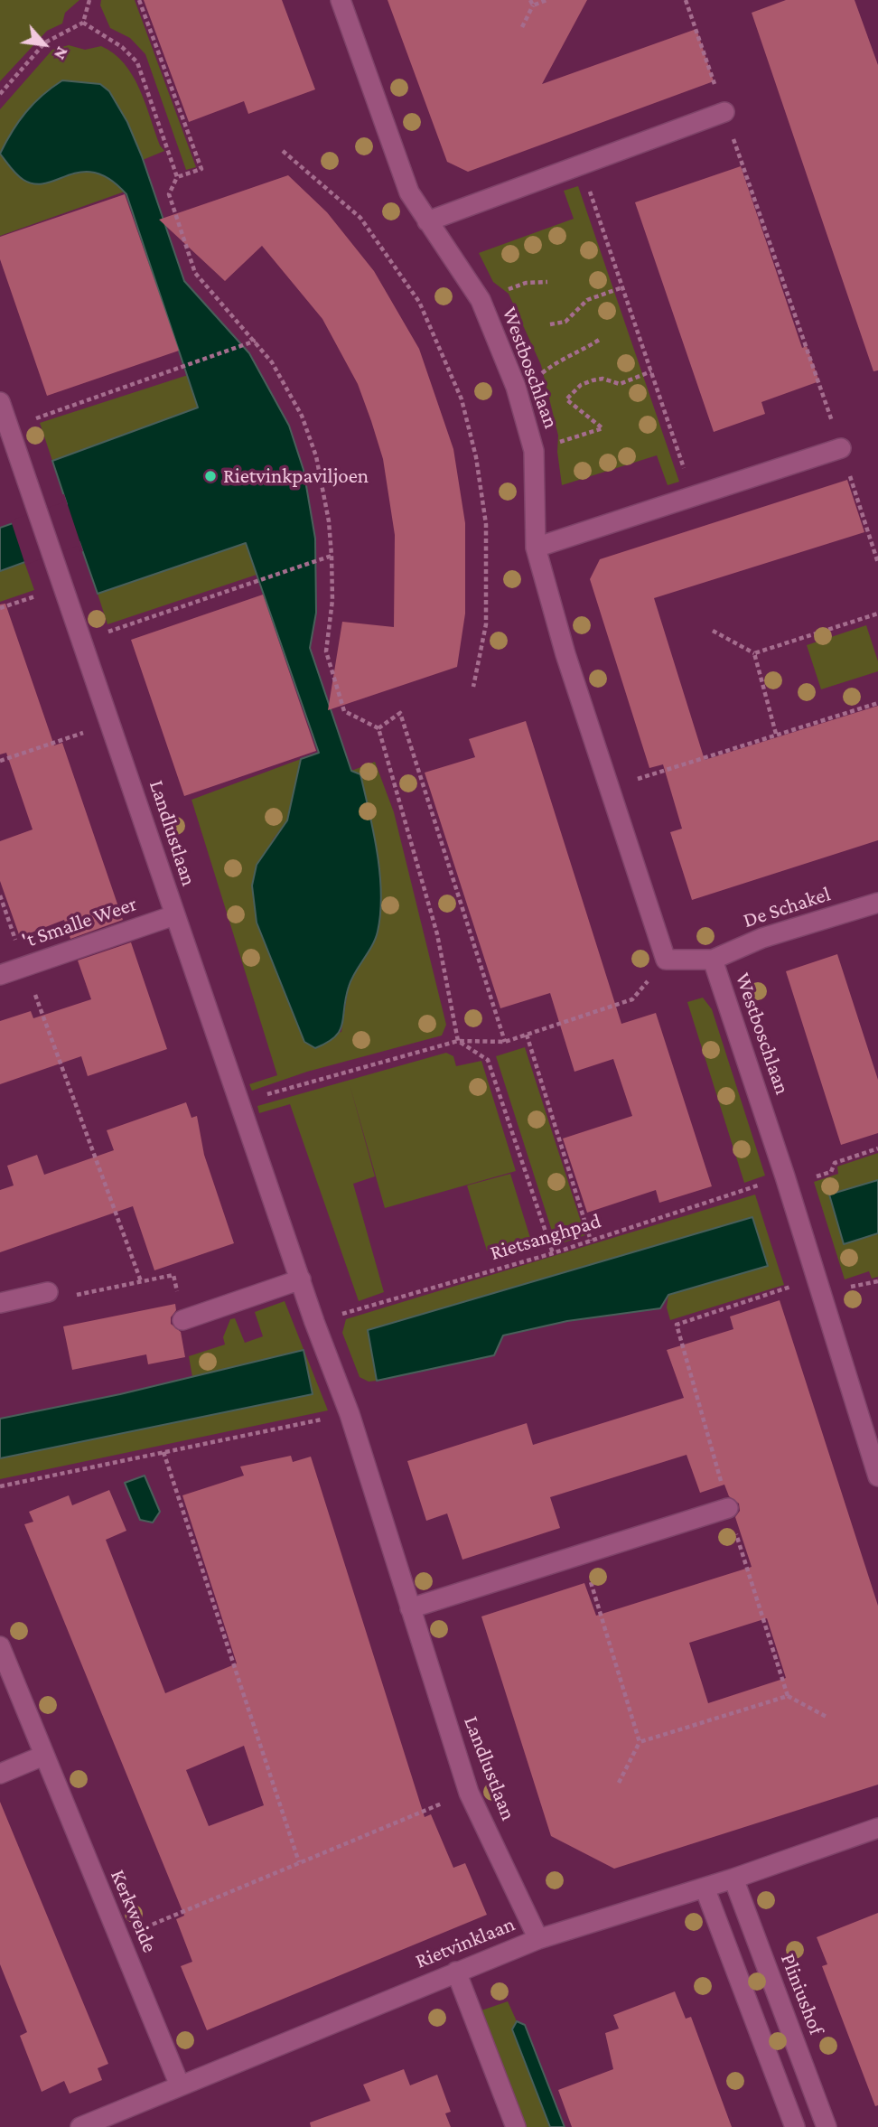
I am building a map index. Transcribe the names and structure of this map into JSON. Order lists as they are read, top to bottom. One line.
{"streets":{"street":["Westboschlaan","Landlustlaan","De Schakel","'t Smalle Weer","Kerkweide","Rietvinklaan","Pliniushof"],"path":["Rietsanghpad"]},"crossings":[["Westboschlaan","De Schakel"],["Westboschlaan","Rietsanghpad"],["Landlustlaan","'t Smalle Weer"],["Landlustlaan","Rietsanghpad"],["Landlustlaan","Rietvinklaan"],["Kerkweide","Rietvinklaan"],["Rietvinklaan","Pliniushof"]],"places":["Rietvinkpaviljoen"],"north":"bottom right"}
